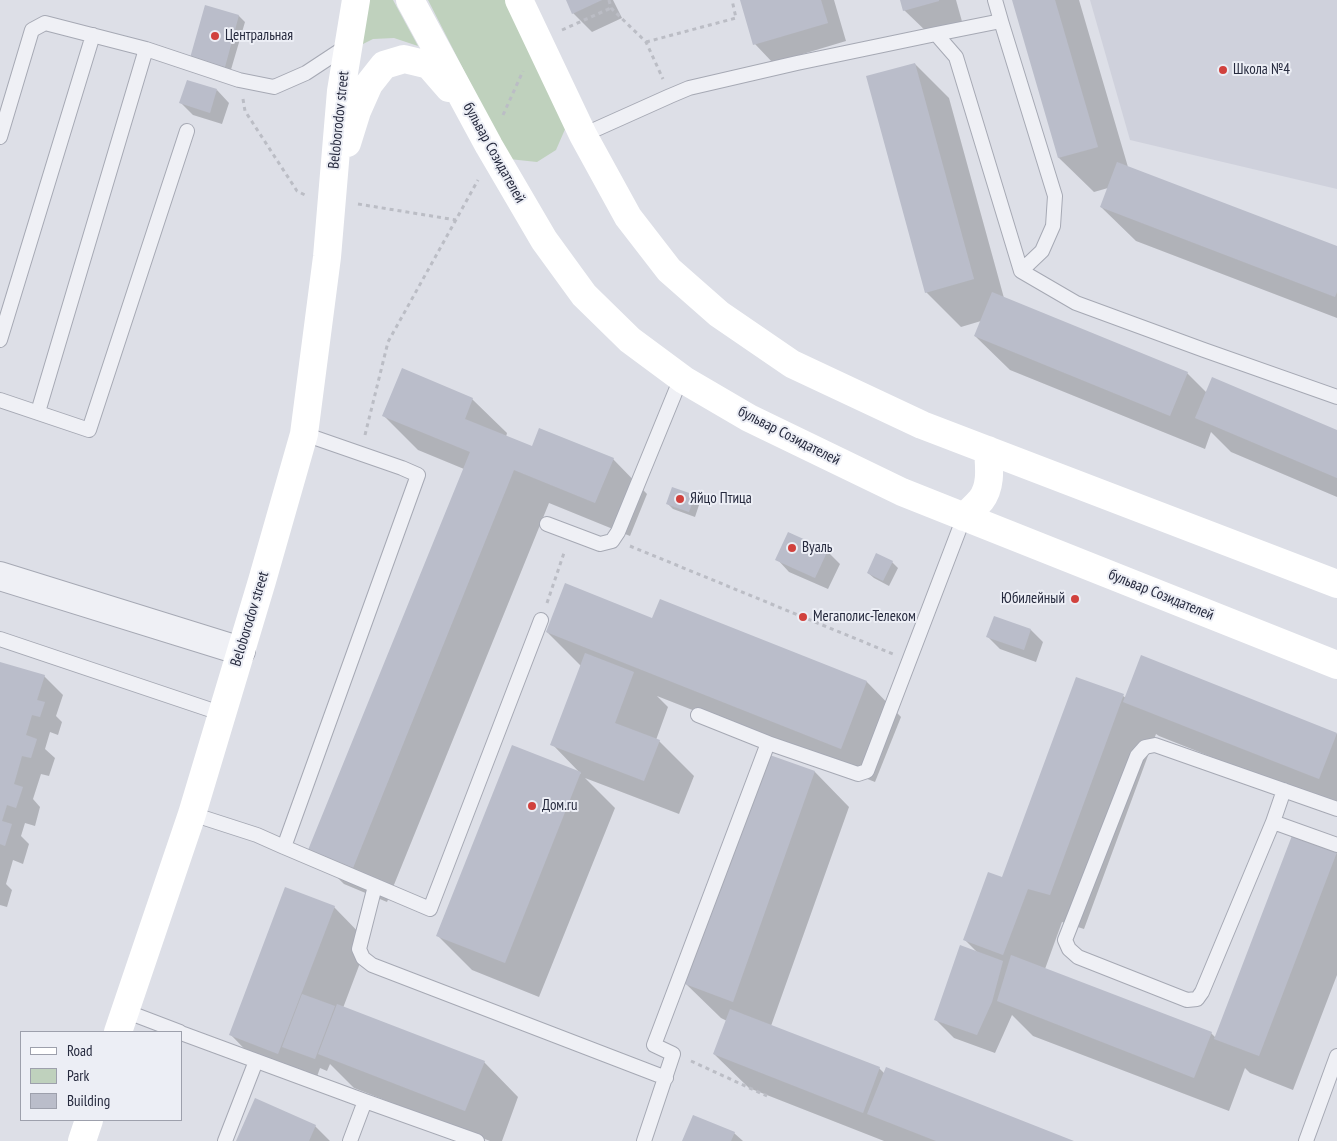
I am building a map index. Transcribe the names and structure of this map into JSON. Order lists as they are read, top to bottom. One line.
{"streets":{"street":["Beloborodov street","бульвар Созидателей"]},"crossings":[["Beloborodov street","бульвар Созидателей"]],"places":["Центральная","Школа №4","Яйцо Птица","Вуаль","Юбилейный","Мегаполис-Телеком","Дом.ru"],"legend":["Road","Park","Building"]}
